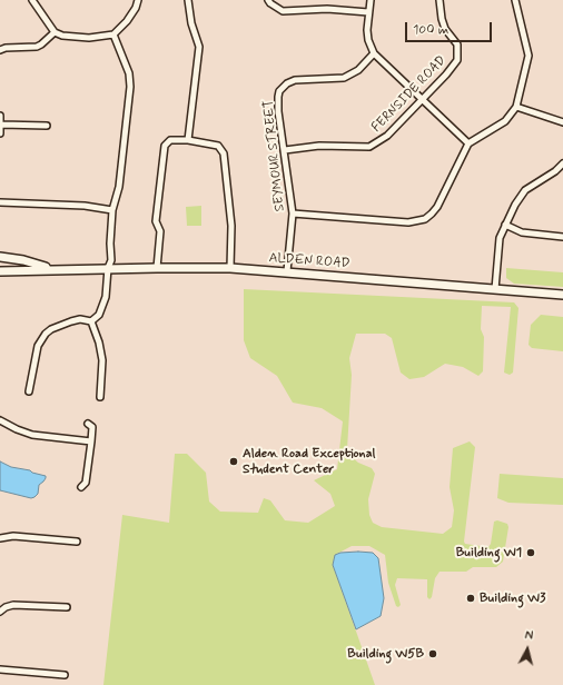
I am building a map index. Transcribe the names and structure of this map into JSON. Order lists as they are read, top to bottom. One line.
{"streets":{"street":["FERNSIDE ROAD","SEYMOUR STREET","ALDEN ROAD"]},"crossings":[["FERNSIDE ROAD","SEYMOUR STREET"],["SEYMOUR STREET","ALDEN ROAD"]],"places":["Alden Road Exceptional Student Center","Building W1","Building W3","Building W5B"],"scale_bar":"100 m","north":"top"}
